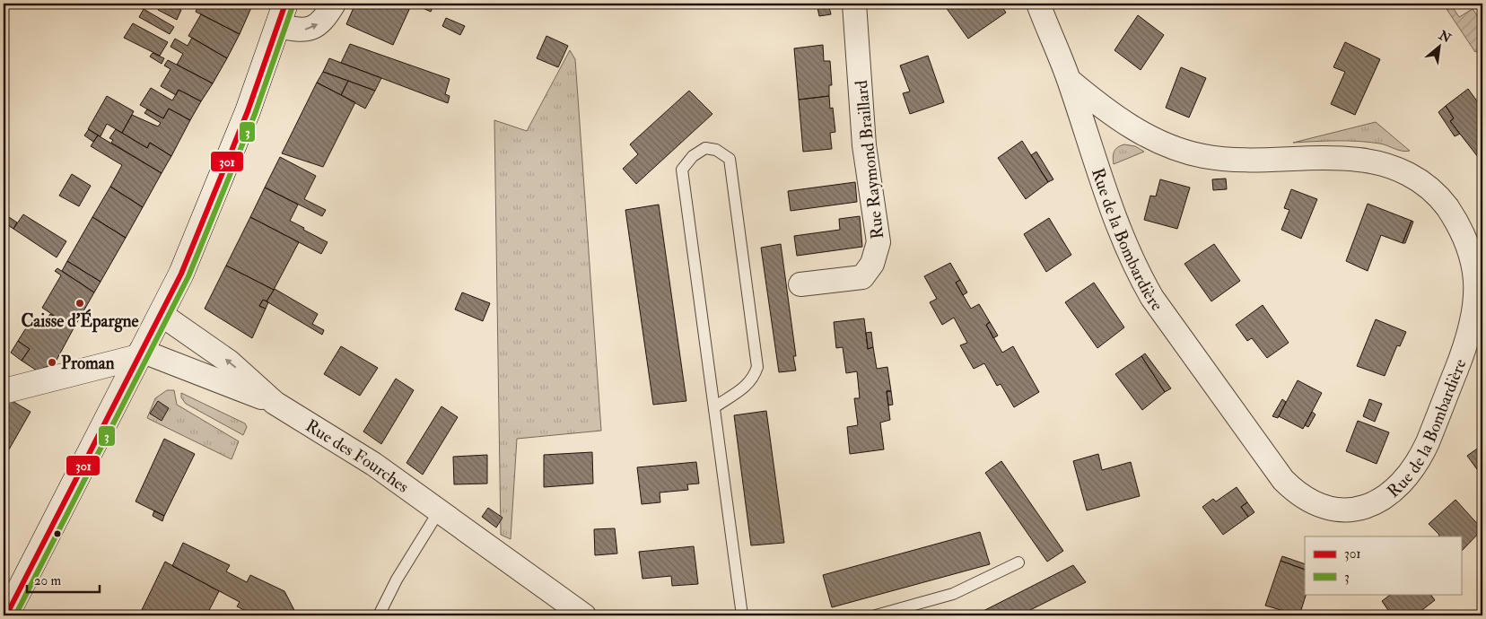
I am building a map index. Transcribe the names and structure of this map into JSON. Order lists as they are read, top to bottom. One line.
{"streets":{"street":["Rue Raymond Braillard","Rue de la Bombardière","Rue des Fourches"]},"places":["Caisse d'Épargne","Proman"],"lines":["transit line 301","transit line 3"],"legend":["301","3"],"scale_bar":"20 m","north":"top right"}
